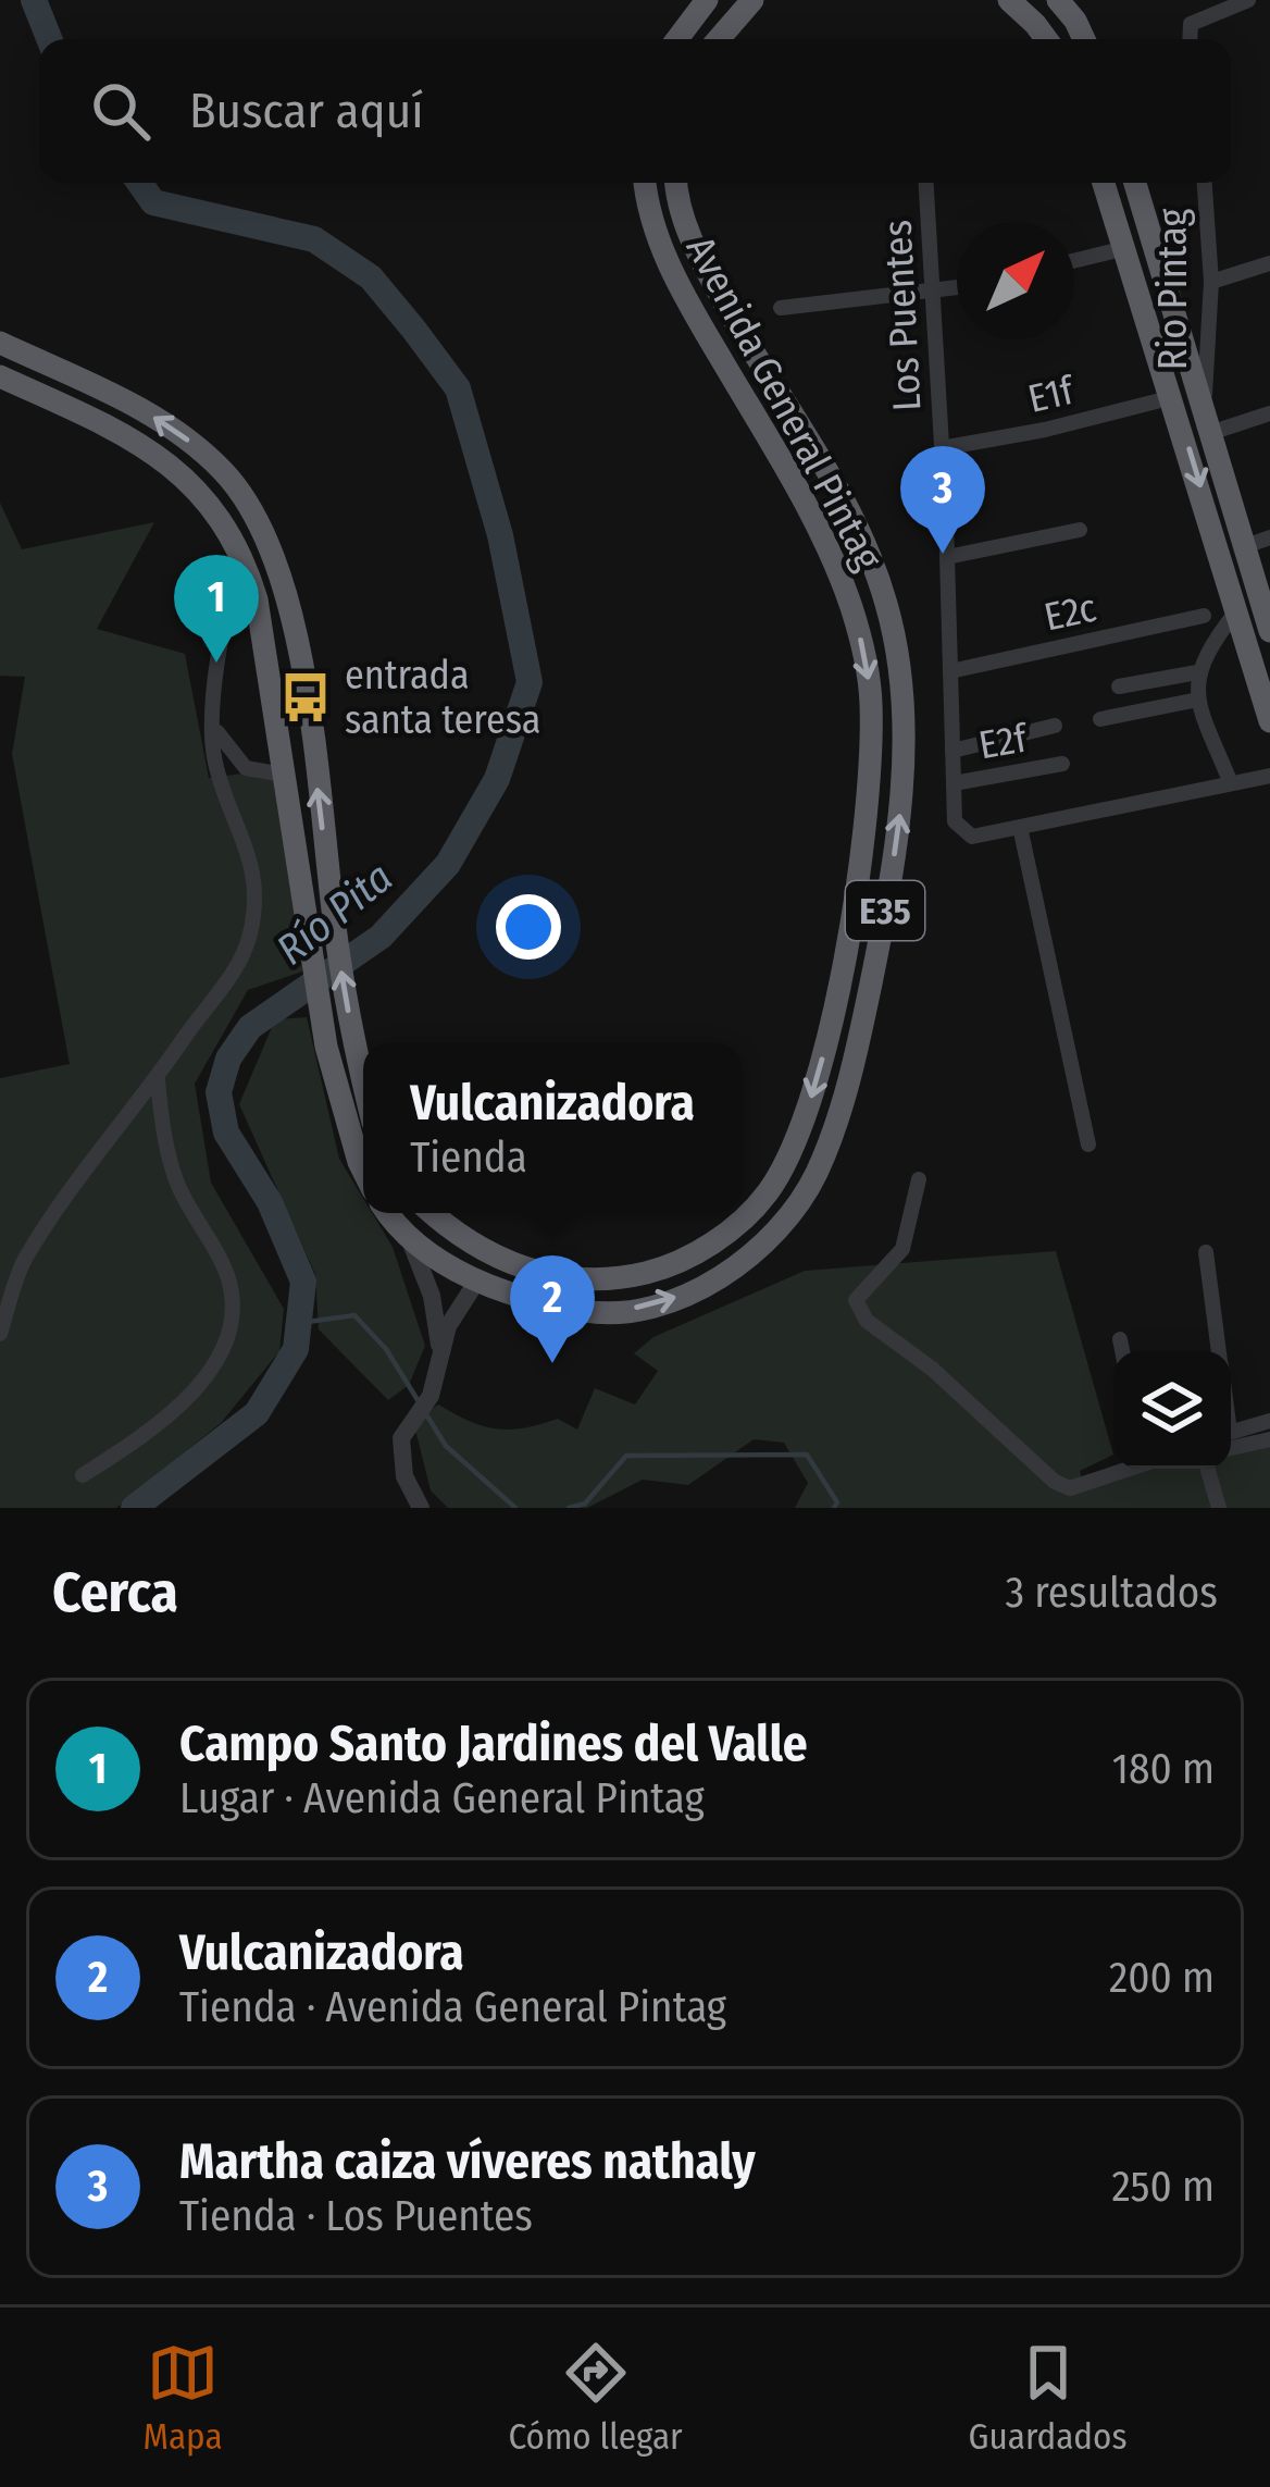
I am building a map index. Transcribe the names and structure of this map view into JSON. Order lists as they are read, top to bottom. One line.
{"streets":{"highway":["Avenida General Pintag","E35"],"street":["Rio Pintag","Los Puentes","E1f","E2c","E2f"]},"crossings":[["Los Puentes","E1f"],["Los Puentes","E2c"],["Los Puentes","E2f"]],"water":["Río Pita"],"places":{"bus stop":["entrada santa teresa"]},"north":"top right","page":{"search":"Buscar aquí","pins":["3","1","2"],"popup":["Vulcanizadora","Tienda"],"heading":["Cerca","3 resultados"],"list":[{"mark":"1","name":"Campo Santo Jardines del Valle","note":"Lugar · Avenida General Pintag","value":"180 m"},{"mark":"2","name":"Vulcanizadora","note":"Tienda · Avenida General Pintag","value":"200 m"},{"mark":"3","name":"Martha caiza víveres nathaly","note":"Tienda · Los Puentes","value":"250 m"}],"nav":["Mapa","Cómo llegar","Guardados"]}}
